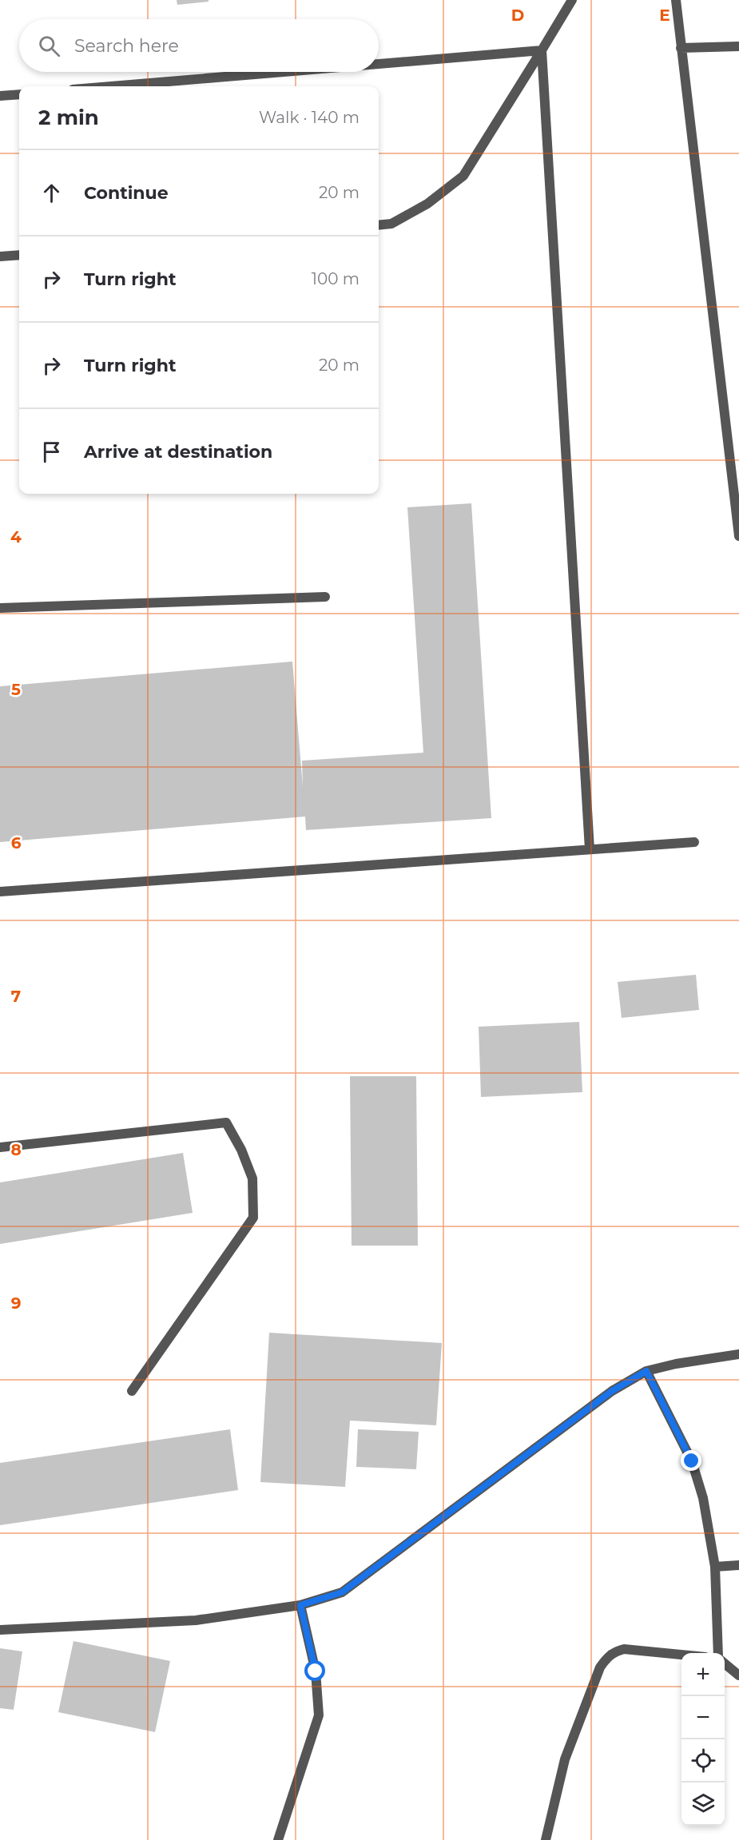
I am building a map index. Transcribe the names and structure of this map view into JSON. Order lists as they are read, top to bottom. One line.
{"page":{"search":"Search here","heading":["2 min","Walk · 140 m"],"list":[["Continue","20 m"],["Turn right","100 m"],["Turn right","20 m"],"Arrive at destination"],"map_buttons":["+","−"]},"grid":{"columns":["D","E"],"rows":["4","5","6","7","8","9"]}}
